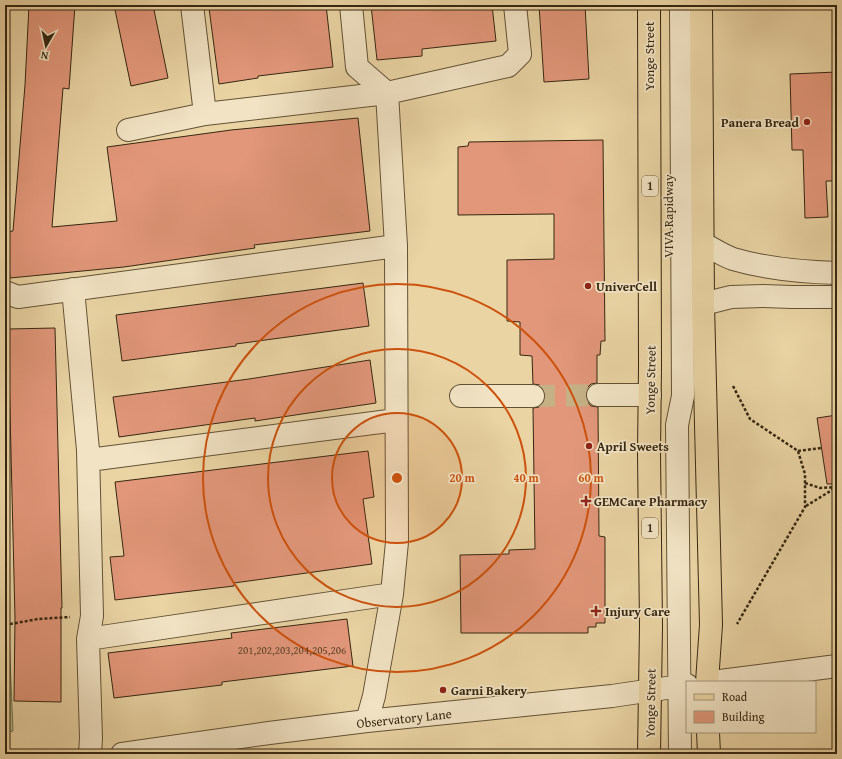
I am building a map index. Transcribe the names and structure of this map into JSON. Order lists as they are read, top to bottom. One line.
{"streets":{"main road":["Yonge Street","1"],"street":["VIVA Rapidway","Observatory Lane"]},"crossings":[["Yonge Street","Observatory Lane"],["VIVA Rapidway","Observatory Lane"]],"places":{"other":["Panera Bread","UniverCell","April Sweets","Garni Bakery"],"health":["GEMCare Pharmacy","Injury Care"]},"house_numbers":["201,202,203,204,205,206"],"legend":["Road","Building"],"north":"bottom","rings":["20 m","40 m","60 m"]}
